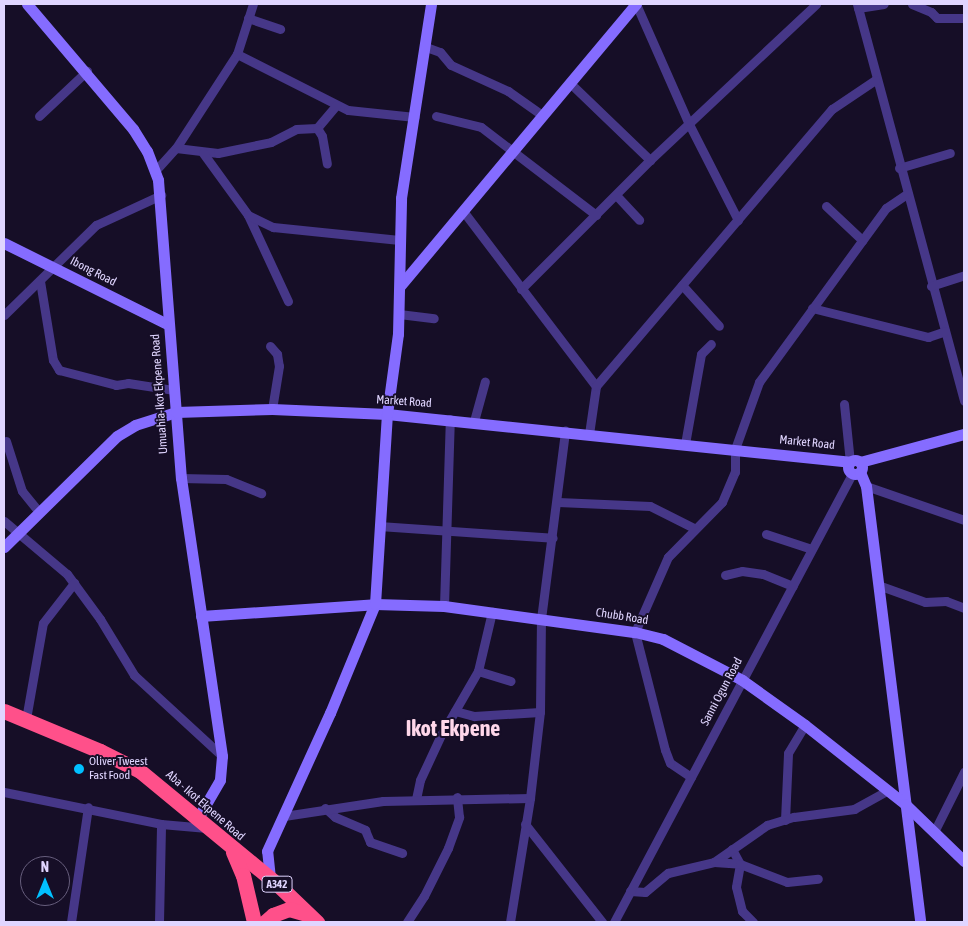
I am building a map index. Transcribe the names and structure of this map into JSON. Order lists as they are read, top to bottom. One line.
{"streets":{"highway":["Aba - Ikot Ekpene Road","A342"],"main road":["Ibong Road","Umuahia-Ikot Ekpene Road","Market Road","Chubb Road"],"street":["Sanni Ogun Road"]},"crossings":[["Ibong Road","Umuahia-Ikot Ekpene Road"],["Umuahia-Ikot Ekpene Road","Market Road"],["Umuahia-Ikot Ekpene Road","Chubb Road"],["Umuahia-Ikot Ekpene Road","Aba - Ikot Ekpene Road"],["Market Road","Sanni Ogun Road"],["Chubb Road","Sanni Ogun Road"]],"districts":["Ikot Ekpene"],"places":["Oliver Tweest Fast Food"],"north":"top"}
